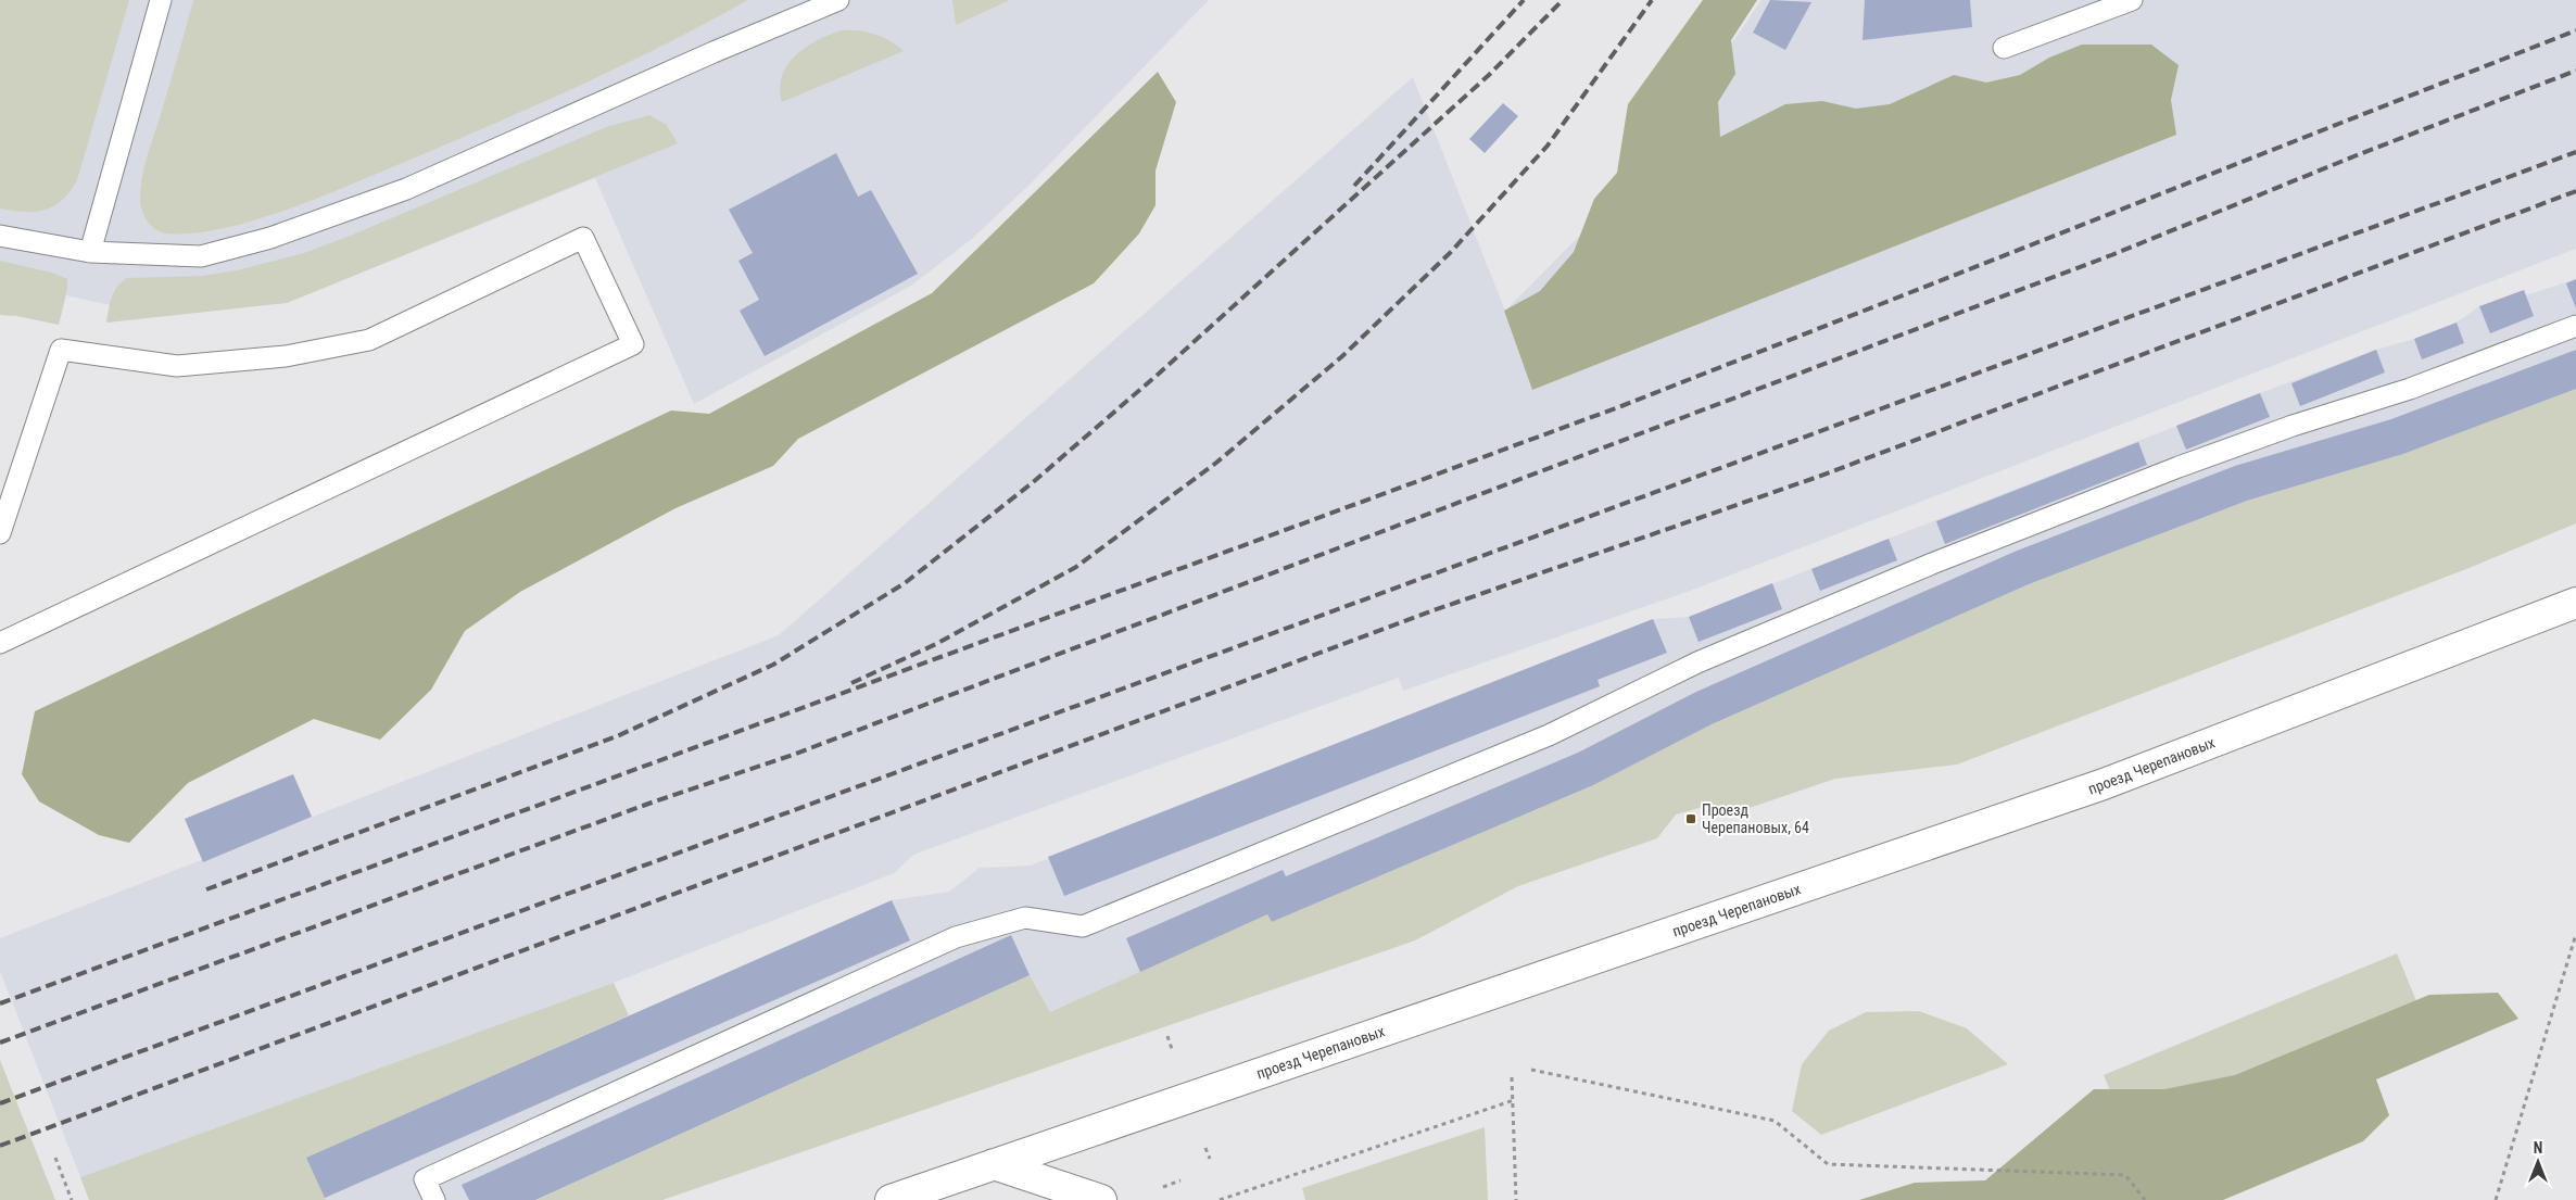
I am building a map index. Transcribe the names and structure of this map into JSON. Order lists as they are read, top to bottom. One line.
{"streets":{"street":["проезд Черепановых"]},"places":{"transit":["Проезд Черепановых, 64"]},"north":"top"}
